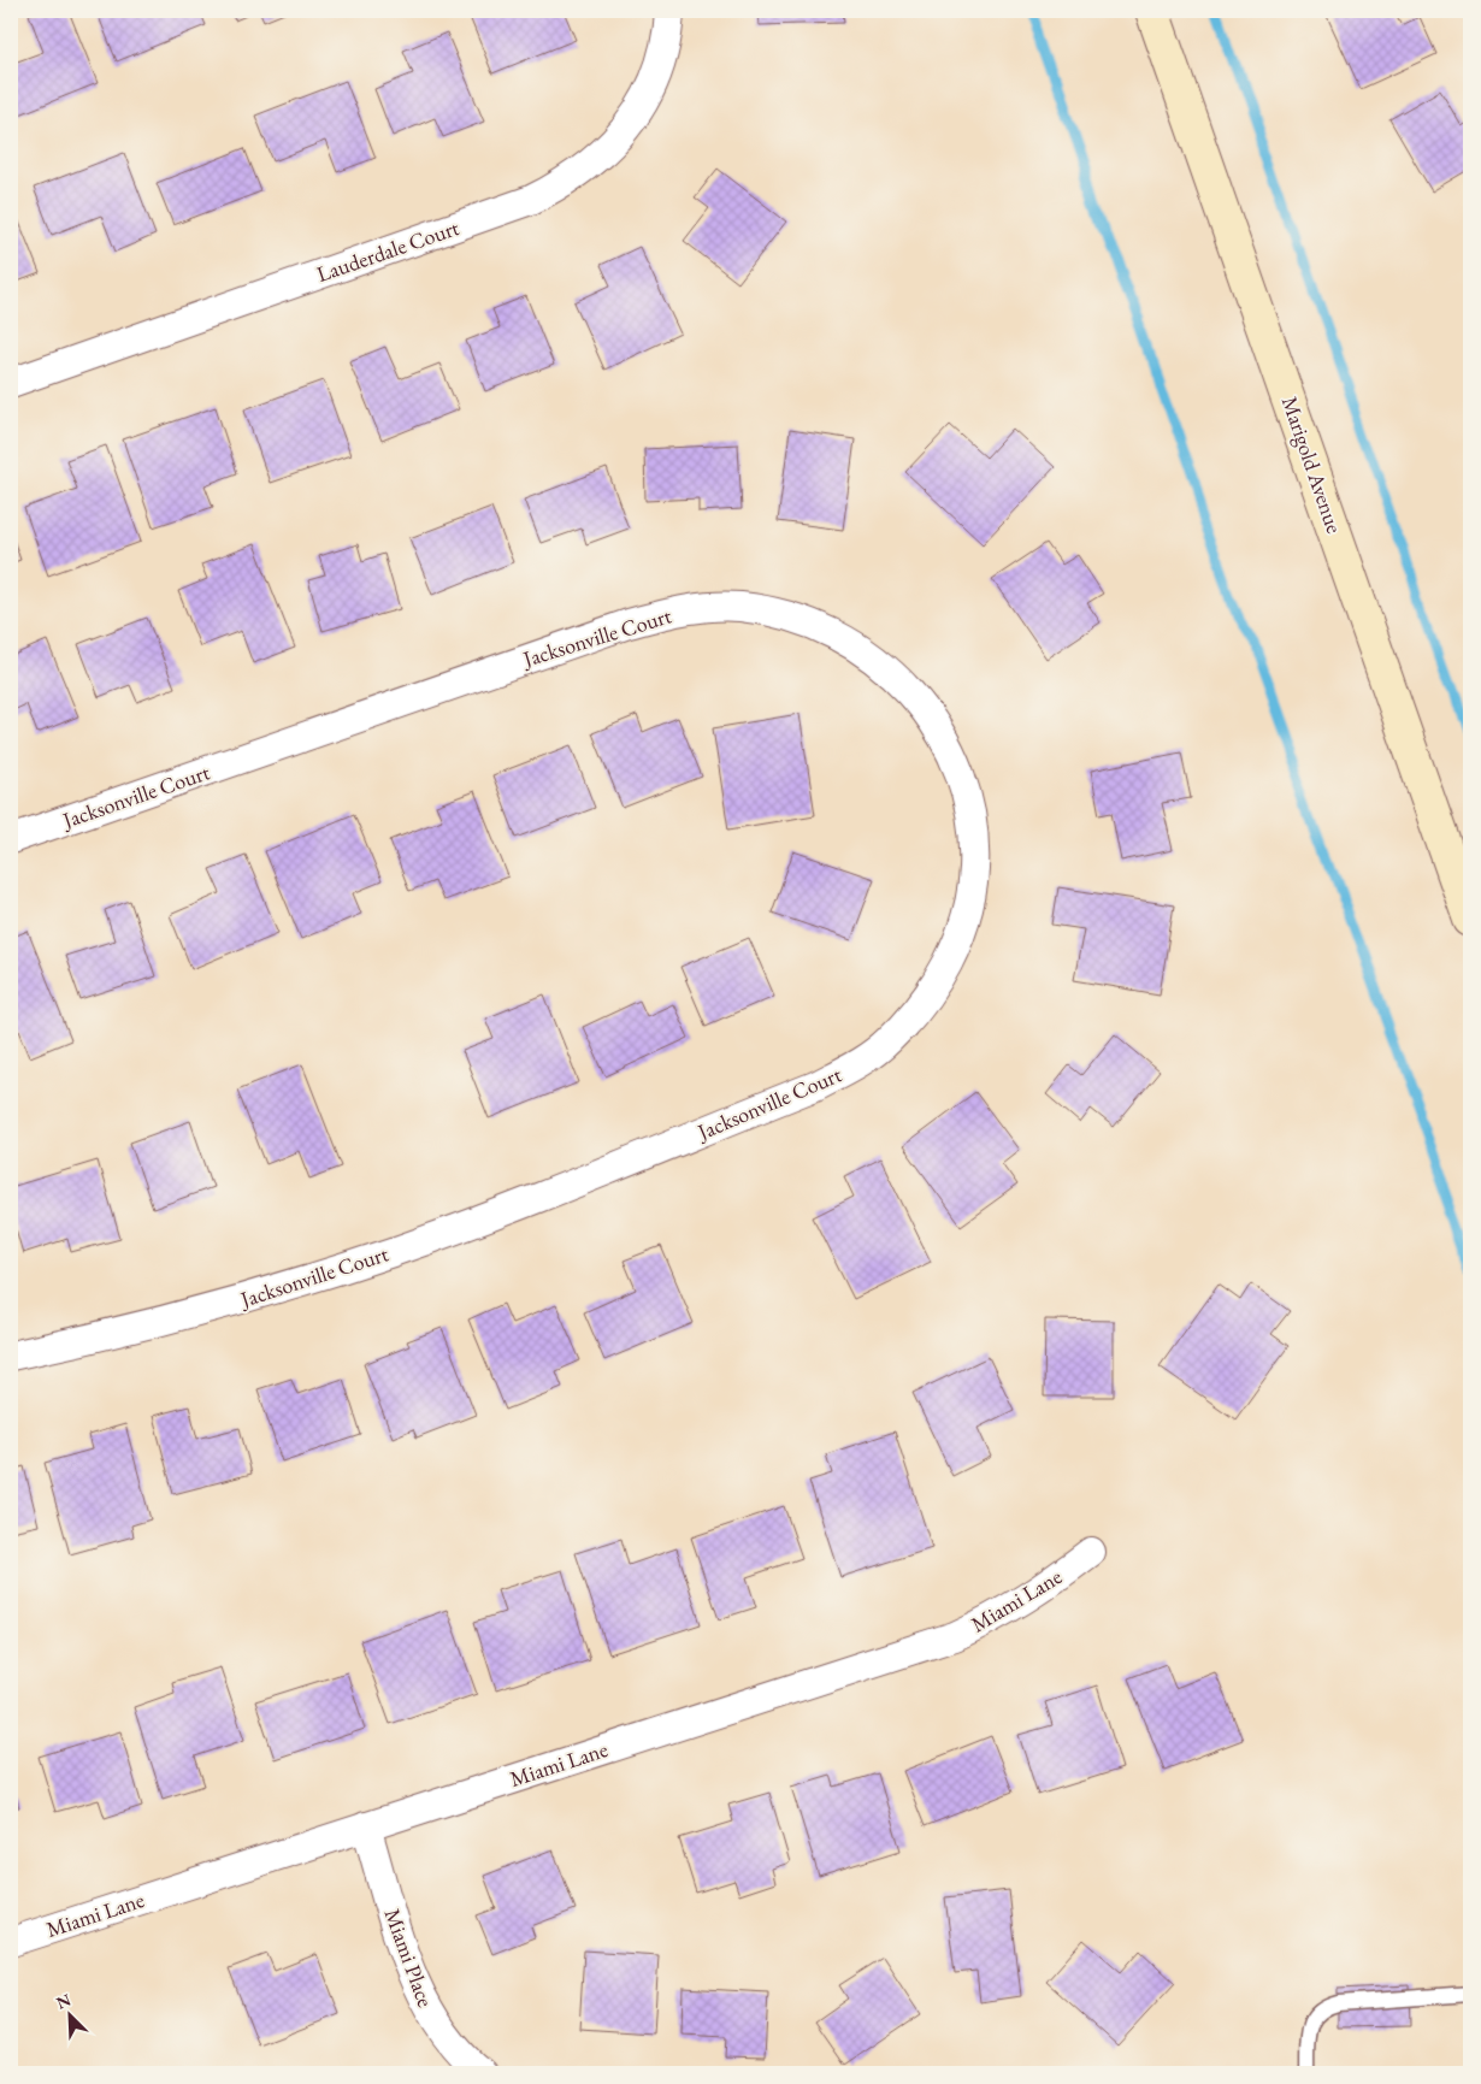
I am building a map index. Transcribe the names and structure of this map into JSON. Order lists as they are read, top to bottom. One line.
{"streets":{"main road":["Marigold Avenue"],"street":["Lauderdale Court","Jacksonville Court","Miami Lane","Miami Place"]},"crossings":[["Miami Lane","Miami Place"]],"north":"top left"}
